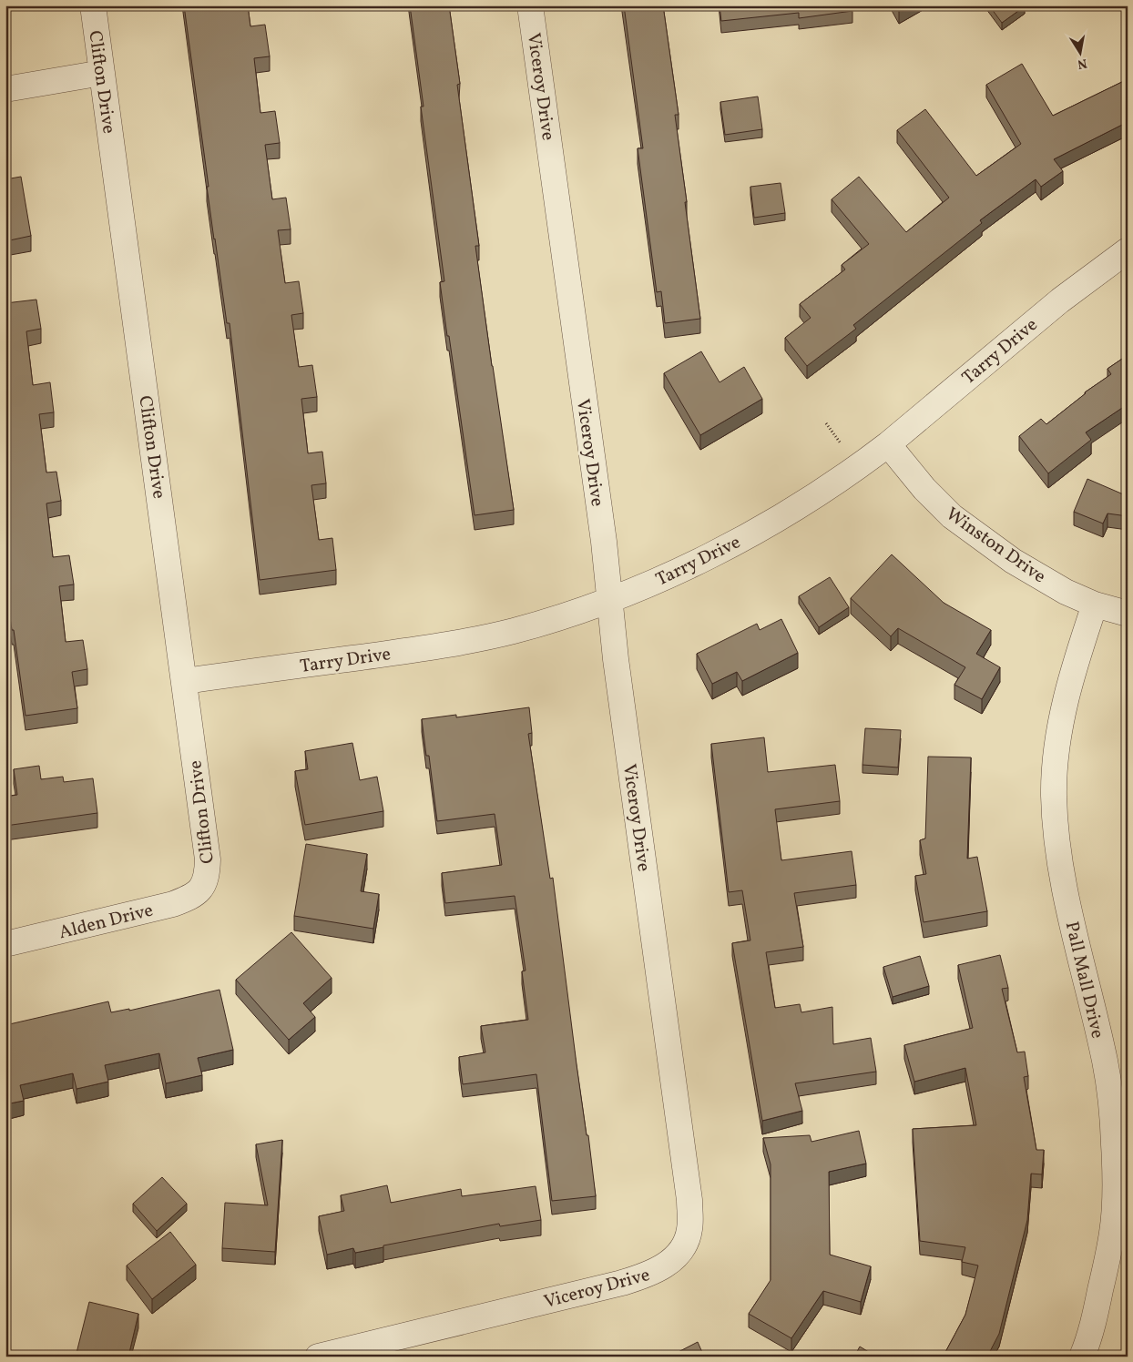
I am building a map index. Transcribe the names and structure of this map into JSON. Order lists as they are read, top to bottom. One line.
{"streets":{"street":["Clifton Drive","Viceroy Drive","Tarry Drive","Winston Drive","Alden Drive","Pall Mall Drive"]},"crossings":[["Clifton Drive","Tarry Drive"],["Clifton Drive","Alden Drive"],["Viceroy Drive","Tarry Drive"],["Tarry Drive","Winston Drive"],["Winston Drive","Pall Mall Drive"]],"north":"bottom"}
